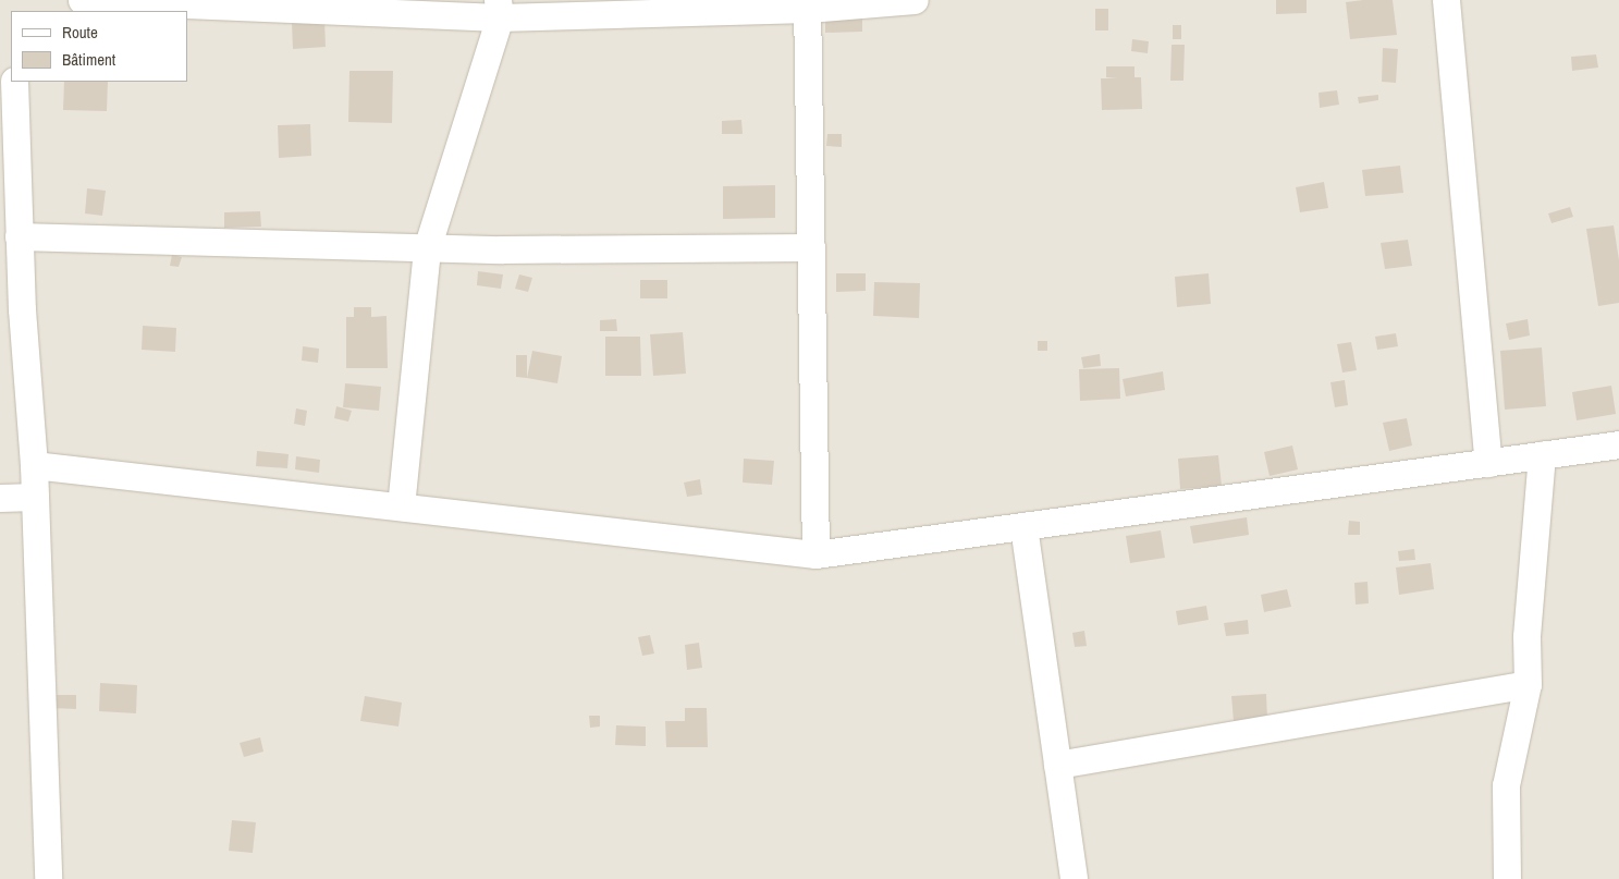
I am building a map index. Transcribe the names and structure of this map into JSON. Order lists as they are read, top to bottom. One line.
{"legend":["Route","Bâtiment"]}
